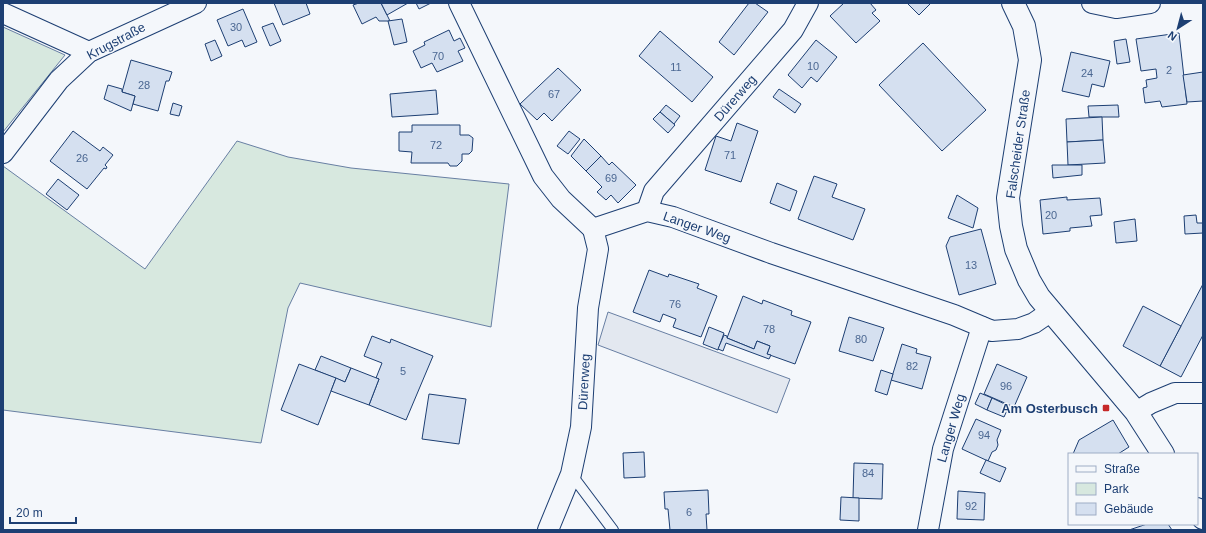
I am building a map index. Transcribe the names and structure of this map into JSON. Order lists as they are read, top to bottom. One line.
{"streets":{"street":["Krugstraße","Dürerweg","Falscheider Straße","Langer Weg"]},"crossings":[["Dürerweg","Langer Weg"],["Falscheider Straße","Langer Weg"]],"places":{"transit":["Am Osterbusch"]},"house_numbers":["30","70","10","11","2","24","28","67","72","71","26","69","20","13","76","78","80","82","5","96","94","84","92","6"],"legend":["Straße","Park","Gebäude"],"scale_bar":"20 m","north":"bottom left"}
